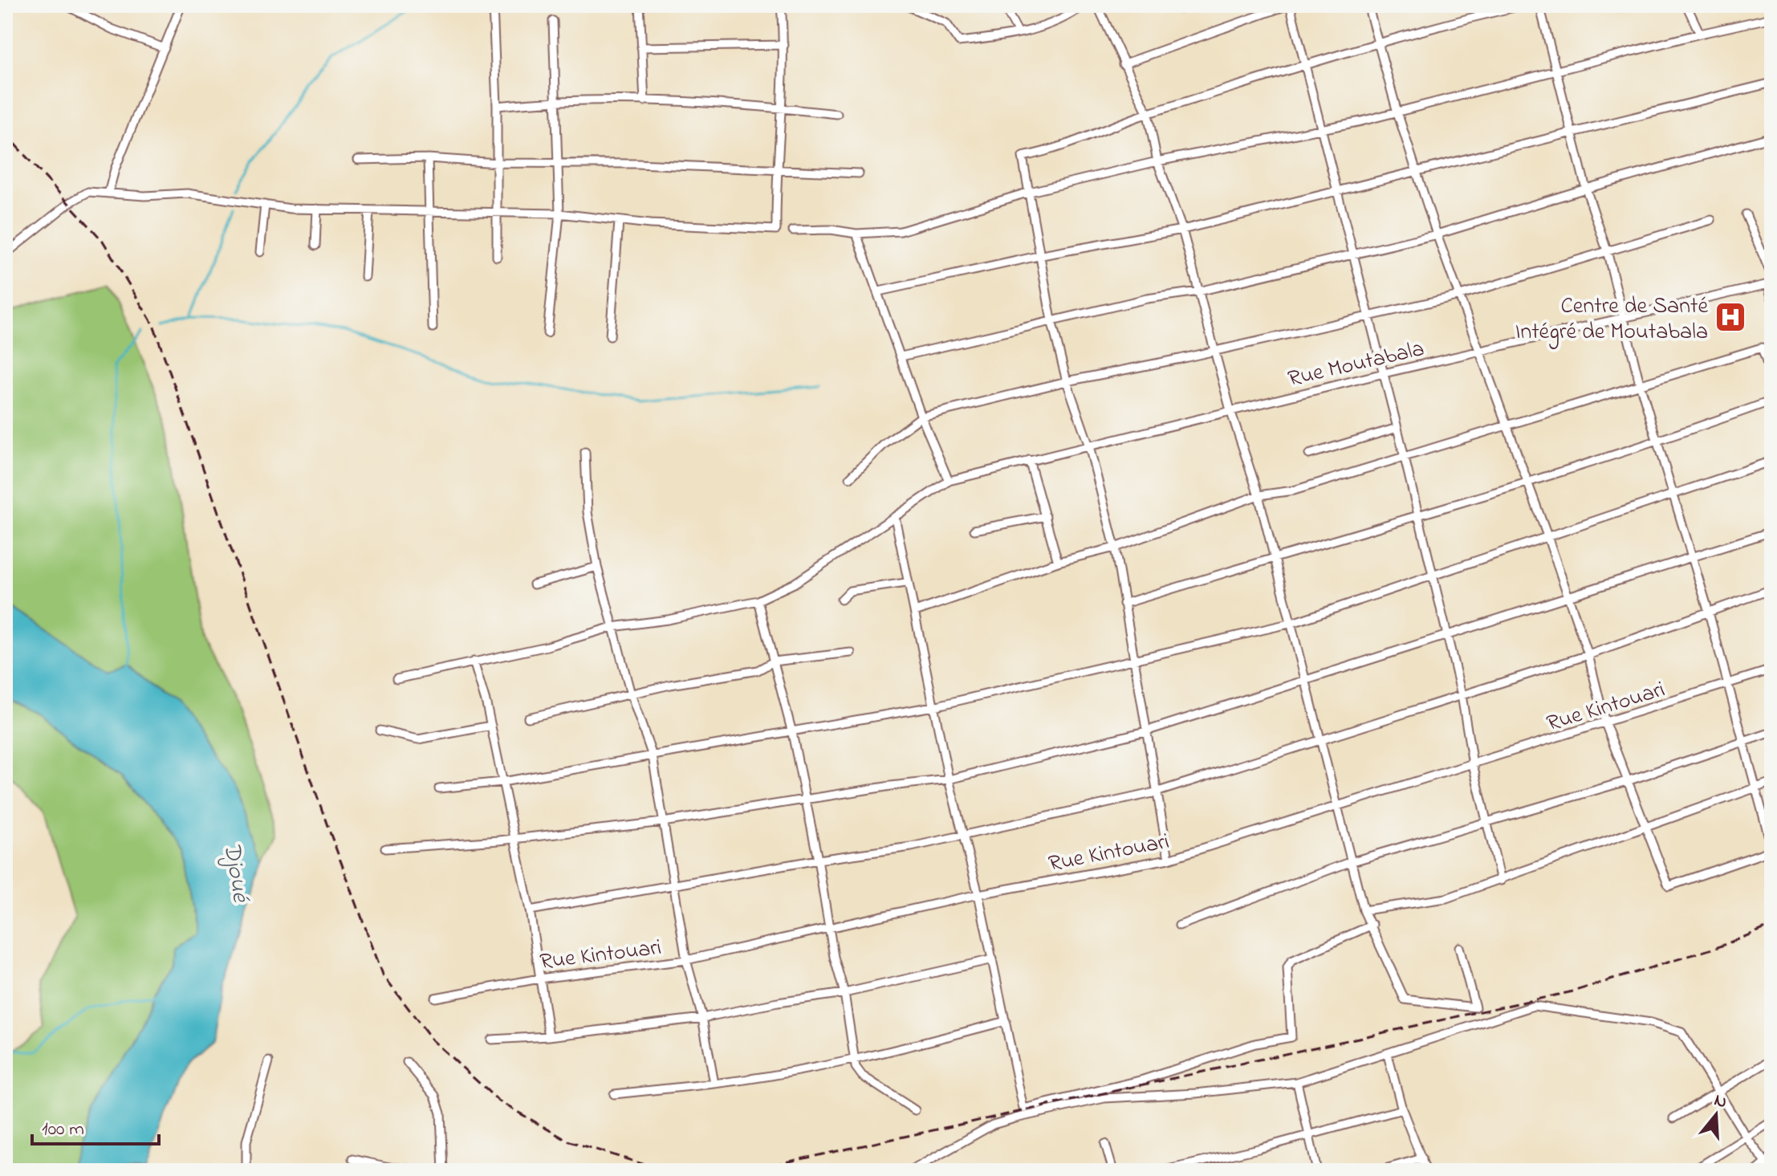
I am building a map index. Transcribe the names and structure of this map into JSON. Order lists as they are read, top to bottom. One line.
{"streets":{"street":["Rue Moutabala","Rue Kintouari"]},"water":["Djoué"],"places":{"hospital":["Centre de Santé Intégré de Moutabala"]},"scale_bar":"100 m","north":"top"}
